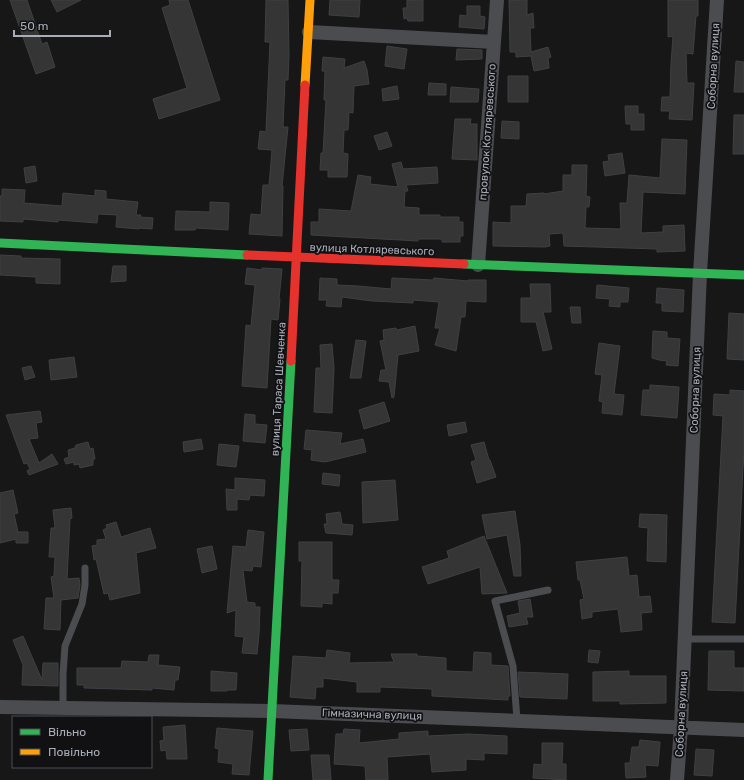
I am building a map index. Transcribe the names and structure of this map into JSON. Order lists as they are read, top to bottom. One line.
{"streets":{"street":["Соборна вулиця","провулок Котляревського","вулиця Котляревського","вулиця Тараса Шевченка","Гімназична вулиця"]},"crossings":[["Соборна вулиця","вулиця Котляревського"],["Соборна вулиця","Гімназична вулиця"],["провулок Котляревського","вулиця Котляревського"],["вулиця Котляревського","вулиця Тараса Шевченка"],["вулиця Тараса Шевченка","Гімназична вулиця"]],"legend":["Вільно","Повільно"],"scale_bar":"50 m"}
